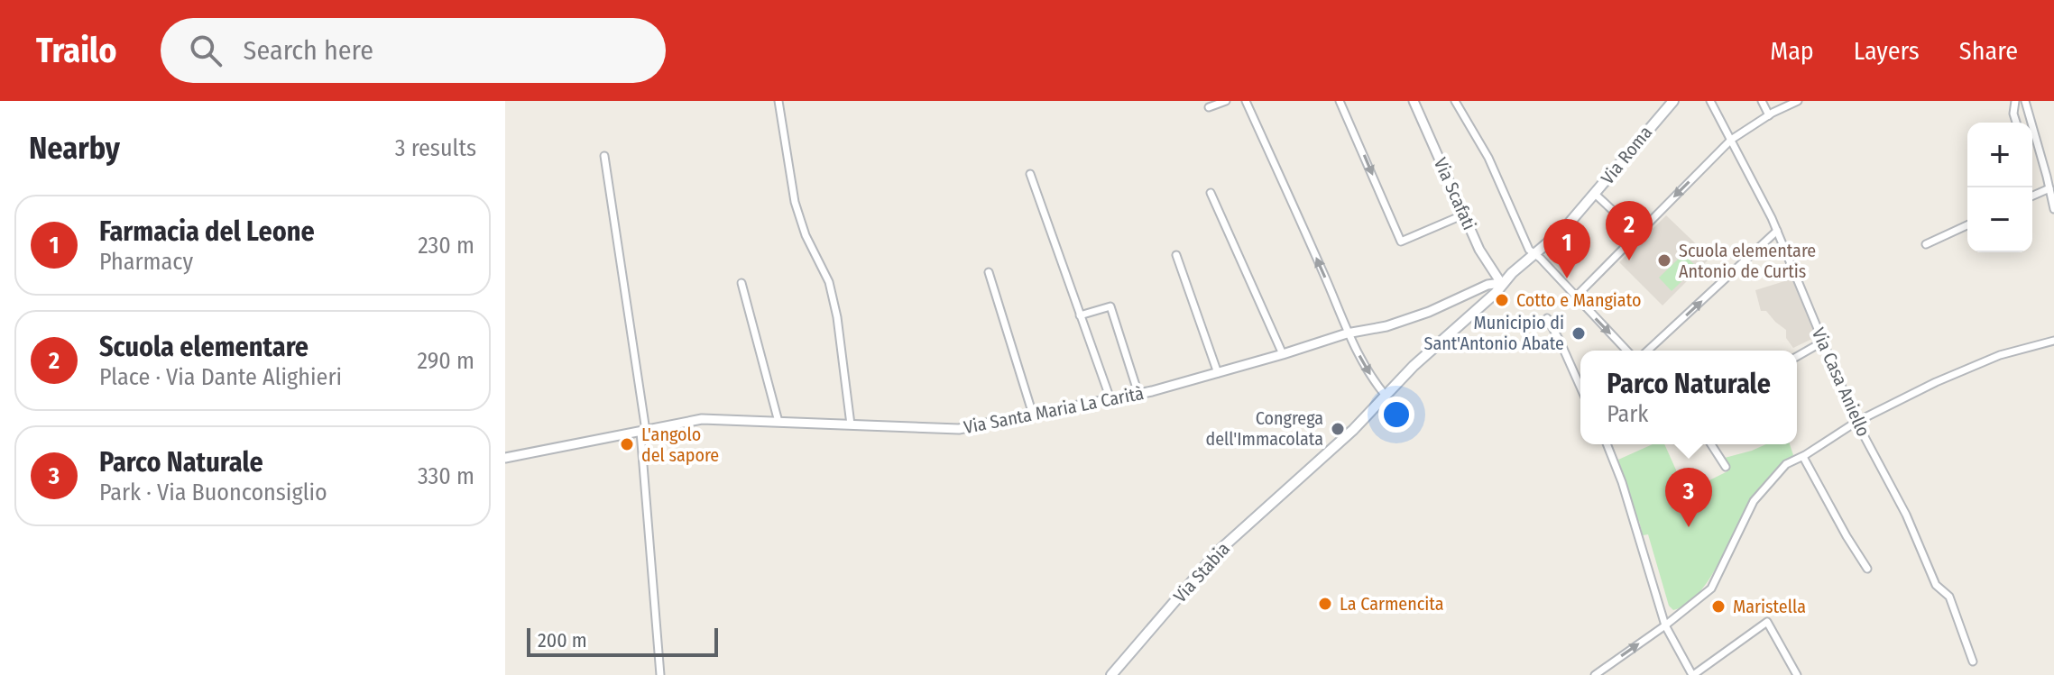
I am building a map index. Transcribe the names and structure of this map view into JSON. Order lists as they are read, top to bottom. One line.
{"streets":{"main road":["Via Roma","Via Stabia"],"street":["Via Scafati","Via Casa Aniello","Via Santa Maria La Carità"]},"crossings":[["Via Roma","Via Scafati"],["Via Roma","Via Santa Maria La Carità"],["Via Roma","Via Stabia"],["Via Scafati","Via Santa Maria La Carità"]],"places":["Scuola elementare Antonio de Curtis","Cotto e Mangiato","Municipio di Sant'Antonio Abate","Congrega dell'Immacolata","L'angolo del sapore","La Carmencita","Maristella"],"scale_bar":"200 m","page":{"header":"Trailo","search":"Search here","nav":["Map","Layers","Share"],"heading":["Nearby","3 results"],"map_buttons":["+","−"],"list":[{"mark":"1","name":"Farmacia del Leone","note":"Pharmacy","value":"230 m"},{"mark":"2","name":"Scuola elementare","note":"Place · Via Dante Alighieri","value":"290 m"},{"mark":"3","name":"Parco Naturale","note":"Park · Via Buonconsiglio","value":"330 m"}],"pins":["2","1","3"],"popup":["Parco Naturale","Park"],"scale":"200 m"}}
